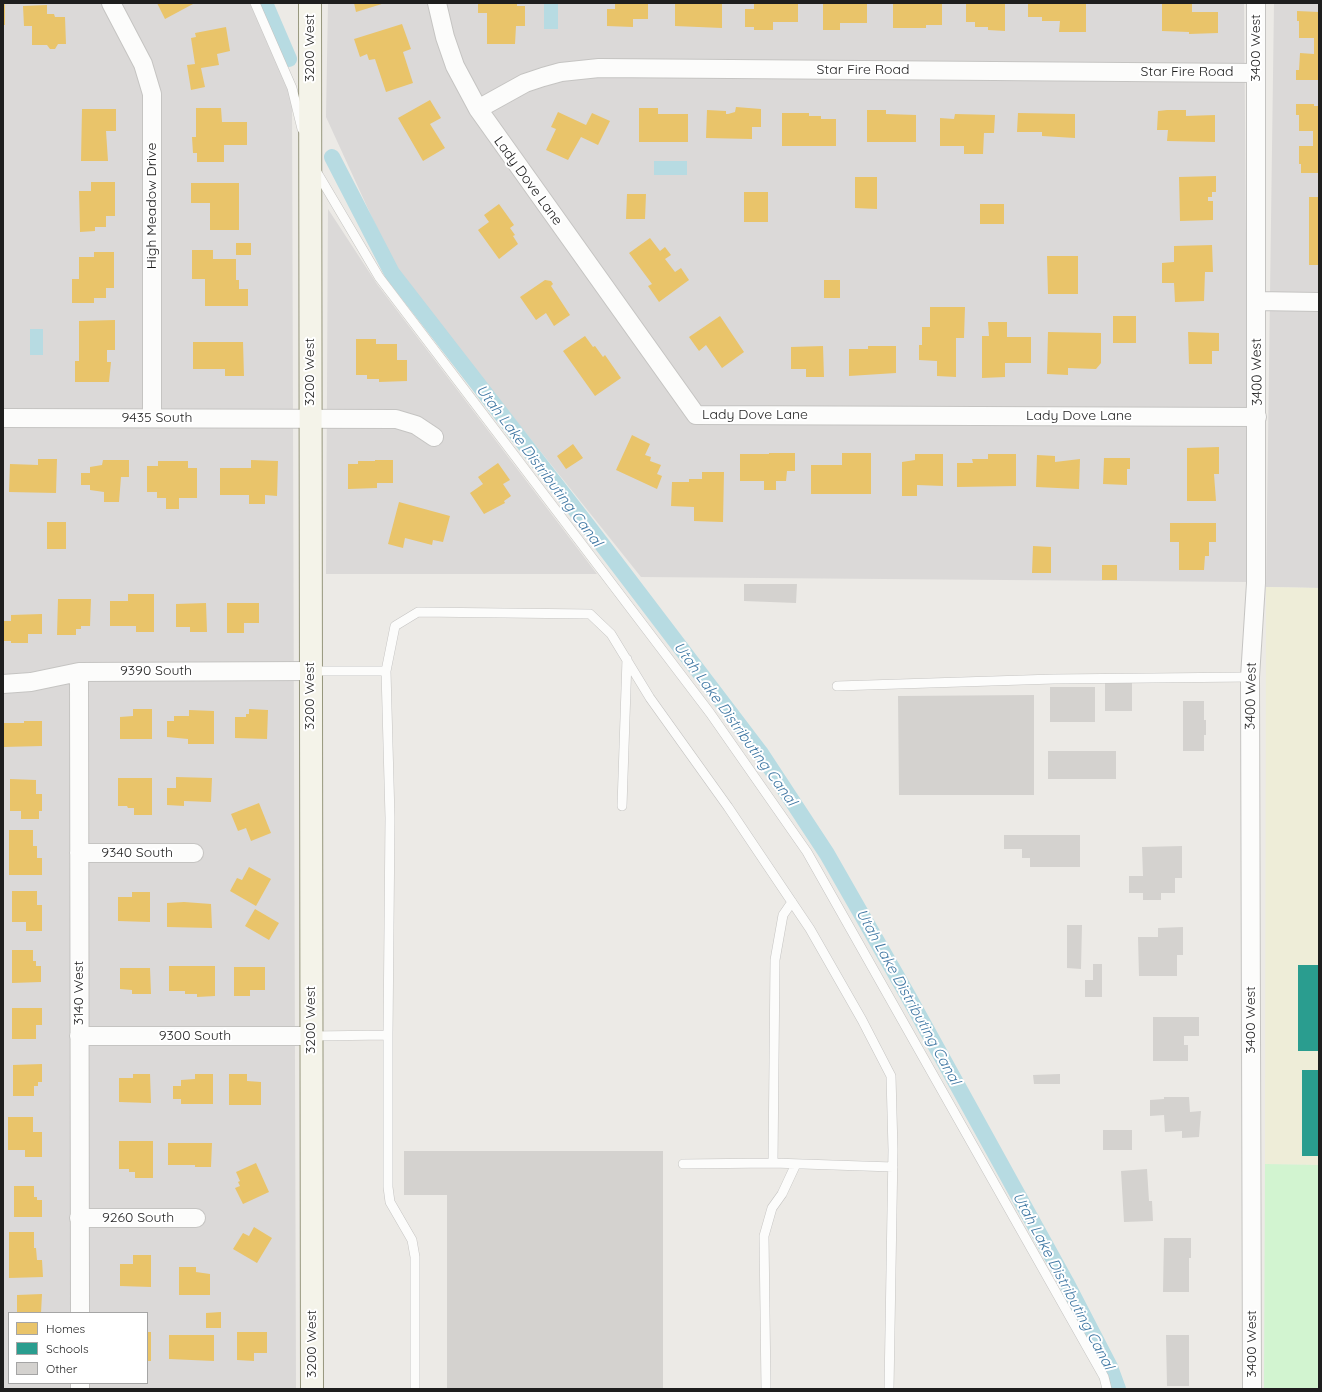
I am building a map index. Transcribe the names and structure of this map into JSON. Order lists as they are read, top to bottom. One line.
{"streets":{"street":["3200 West","3400 West","Star Fire Road","Lady Dove Lane","High Meadow Drive","9435 South","9390 South","9340 South","3140 West","9300 South","9260 South"]},"crossings":[["3200 West","9435 South"],["3200 West","9390 South"],["3200 West","9300 South"],["3400 West","Star Fire Road"],["3400 West","Lady Dove Lane"],["Star Fire Road","Lady Dove Lane"],["High Meadow Drive","9435 South"],["9390 South","3140 West"],["9340 South","3140 West"],["3140 West","9300 South"],["3140 West","9260 South"]],"water":["Utah Lake Distributing Canal"],"legend":["Homes","Schools","Other"]}
